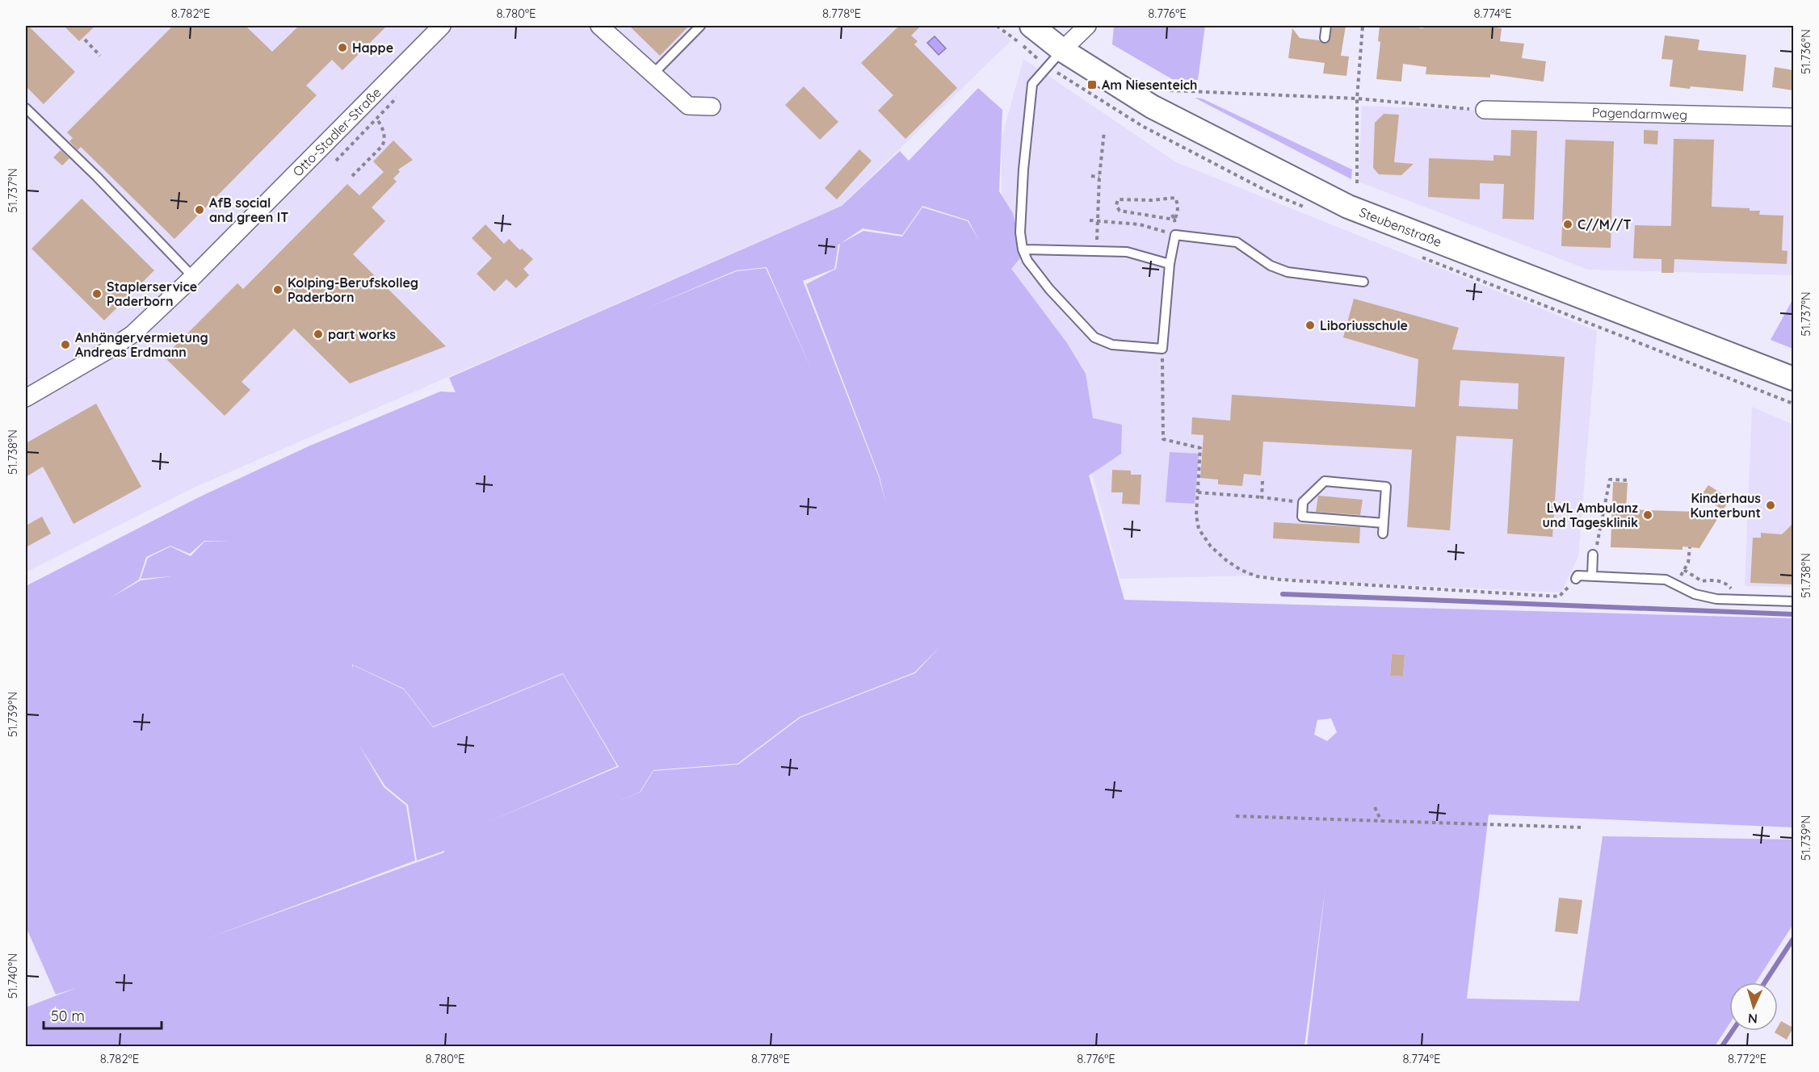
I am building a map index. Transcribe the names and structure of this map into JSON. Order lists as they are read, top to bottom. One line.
{"streets":{"street":["Pagendarmweg","Otto-Stadler-Straße","Steubenstraße"]},"places":{"other":["Happe","AfB social and green IT","C//M//T","Kolping-Berufskolleg Paderborn","Staplerservice Paderborn","Liboriusschule","part works","Anhängervermietung Andreas Erdmann","Kinderhaus Kunterbunt","LWL Ambulanz und Tagesklinik"],"transit":["Am Niesenteich"]},"scale_bar":"50 m","north":"bottom","coordinates":["8.782°E","8.780°E","8.778°E","8.776°E","8.774°E","51.736°N","51.737°N","51.738°N","51.739°N","51.740°N","8.772°E"]}
